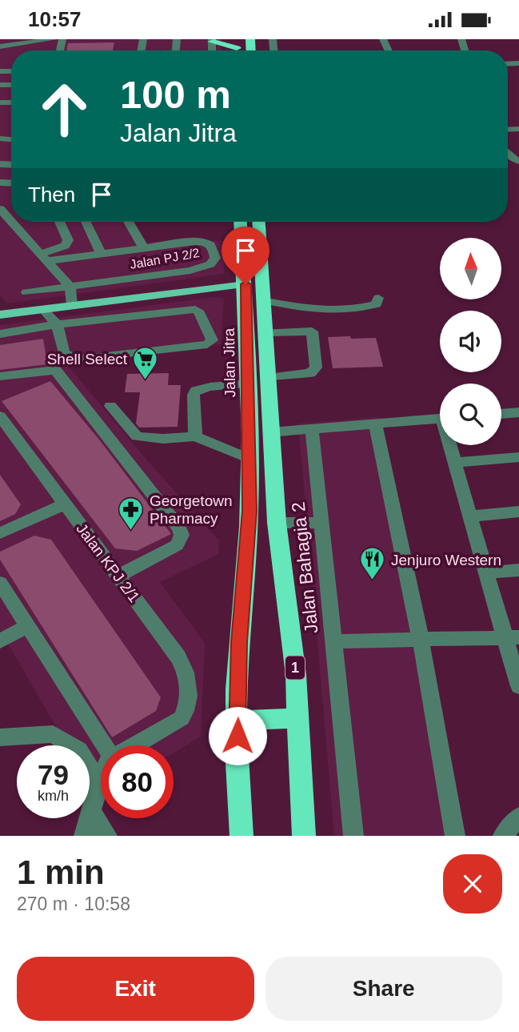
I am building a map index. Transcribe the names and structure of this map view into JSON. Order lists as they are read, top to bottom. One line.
{"streets":{"highway":["Jalan Jitra","1"],"street":["Jalan PJ 2/2","Jalan KPJ 2/1","Jalan Bahagia 2"]},"places":{"supermarket":["Shell Select"],"pharmacy":["Georgetown Pharmacy"],"restaurant":["Jenjuro Western"]},"north":"top","page":{"status":"10:57","turn":["100 m","Jalan Jitra"],"then":"Then","speed":"79 km/h","limit":"80","heading":["1 min","270 m · 10:58"],"buttons":["Exit","Share"]}}
